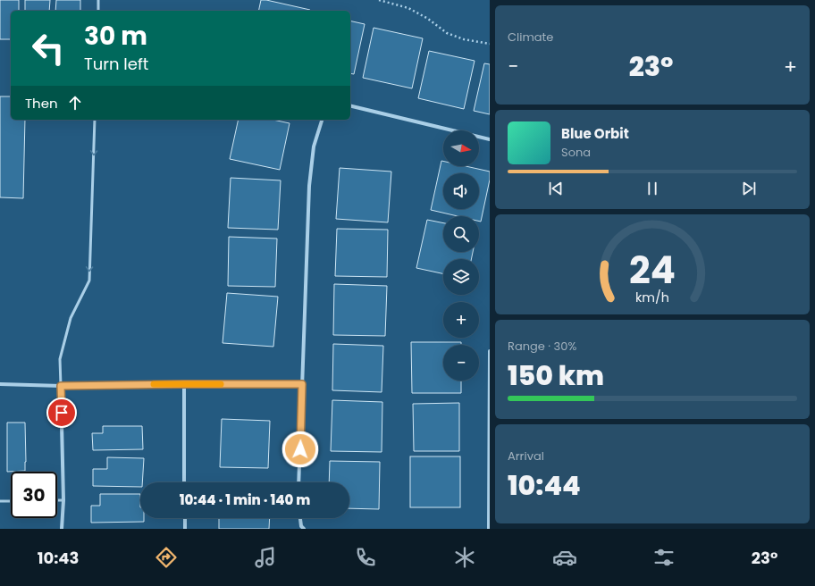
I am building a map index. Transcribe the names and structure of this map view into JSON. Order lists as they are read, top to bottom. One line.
{"north":"right","page":{"tile":["Climate",["Range · 30%","150 km"],["Arrival","10:44"]],"turn":["30 m","Turn left"],"heat":["−","23°","+"],"then":"Then","song":["Blue Orbit","Sona"],"map_buttons":["+","−"],"limit":"30","trip":"10:44 · 1 min · 140 m","tabs":["10:43","23°"],"gauge":["24","km/h"]}}
